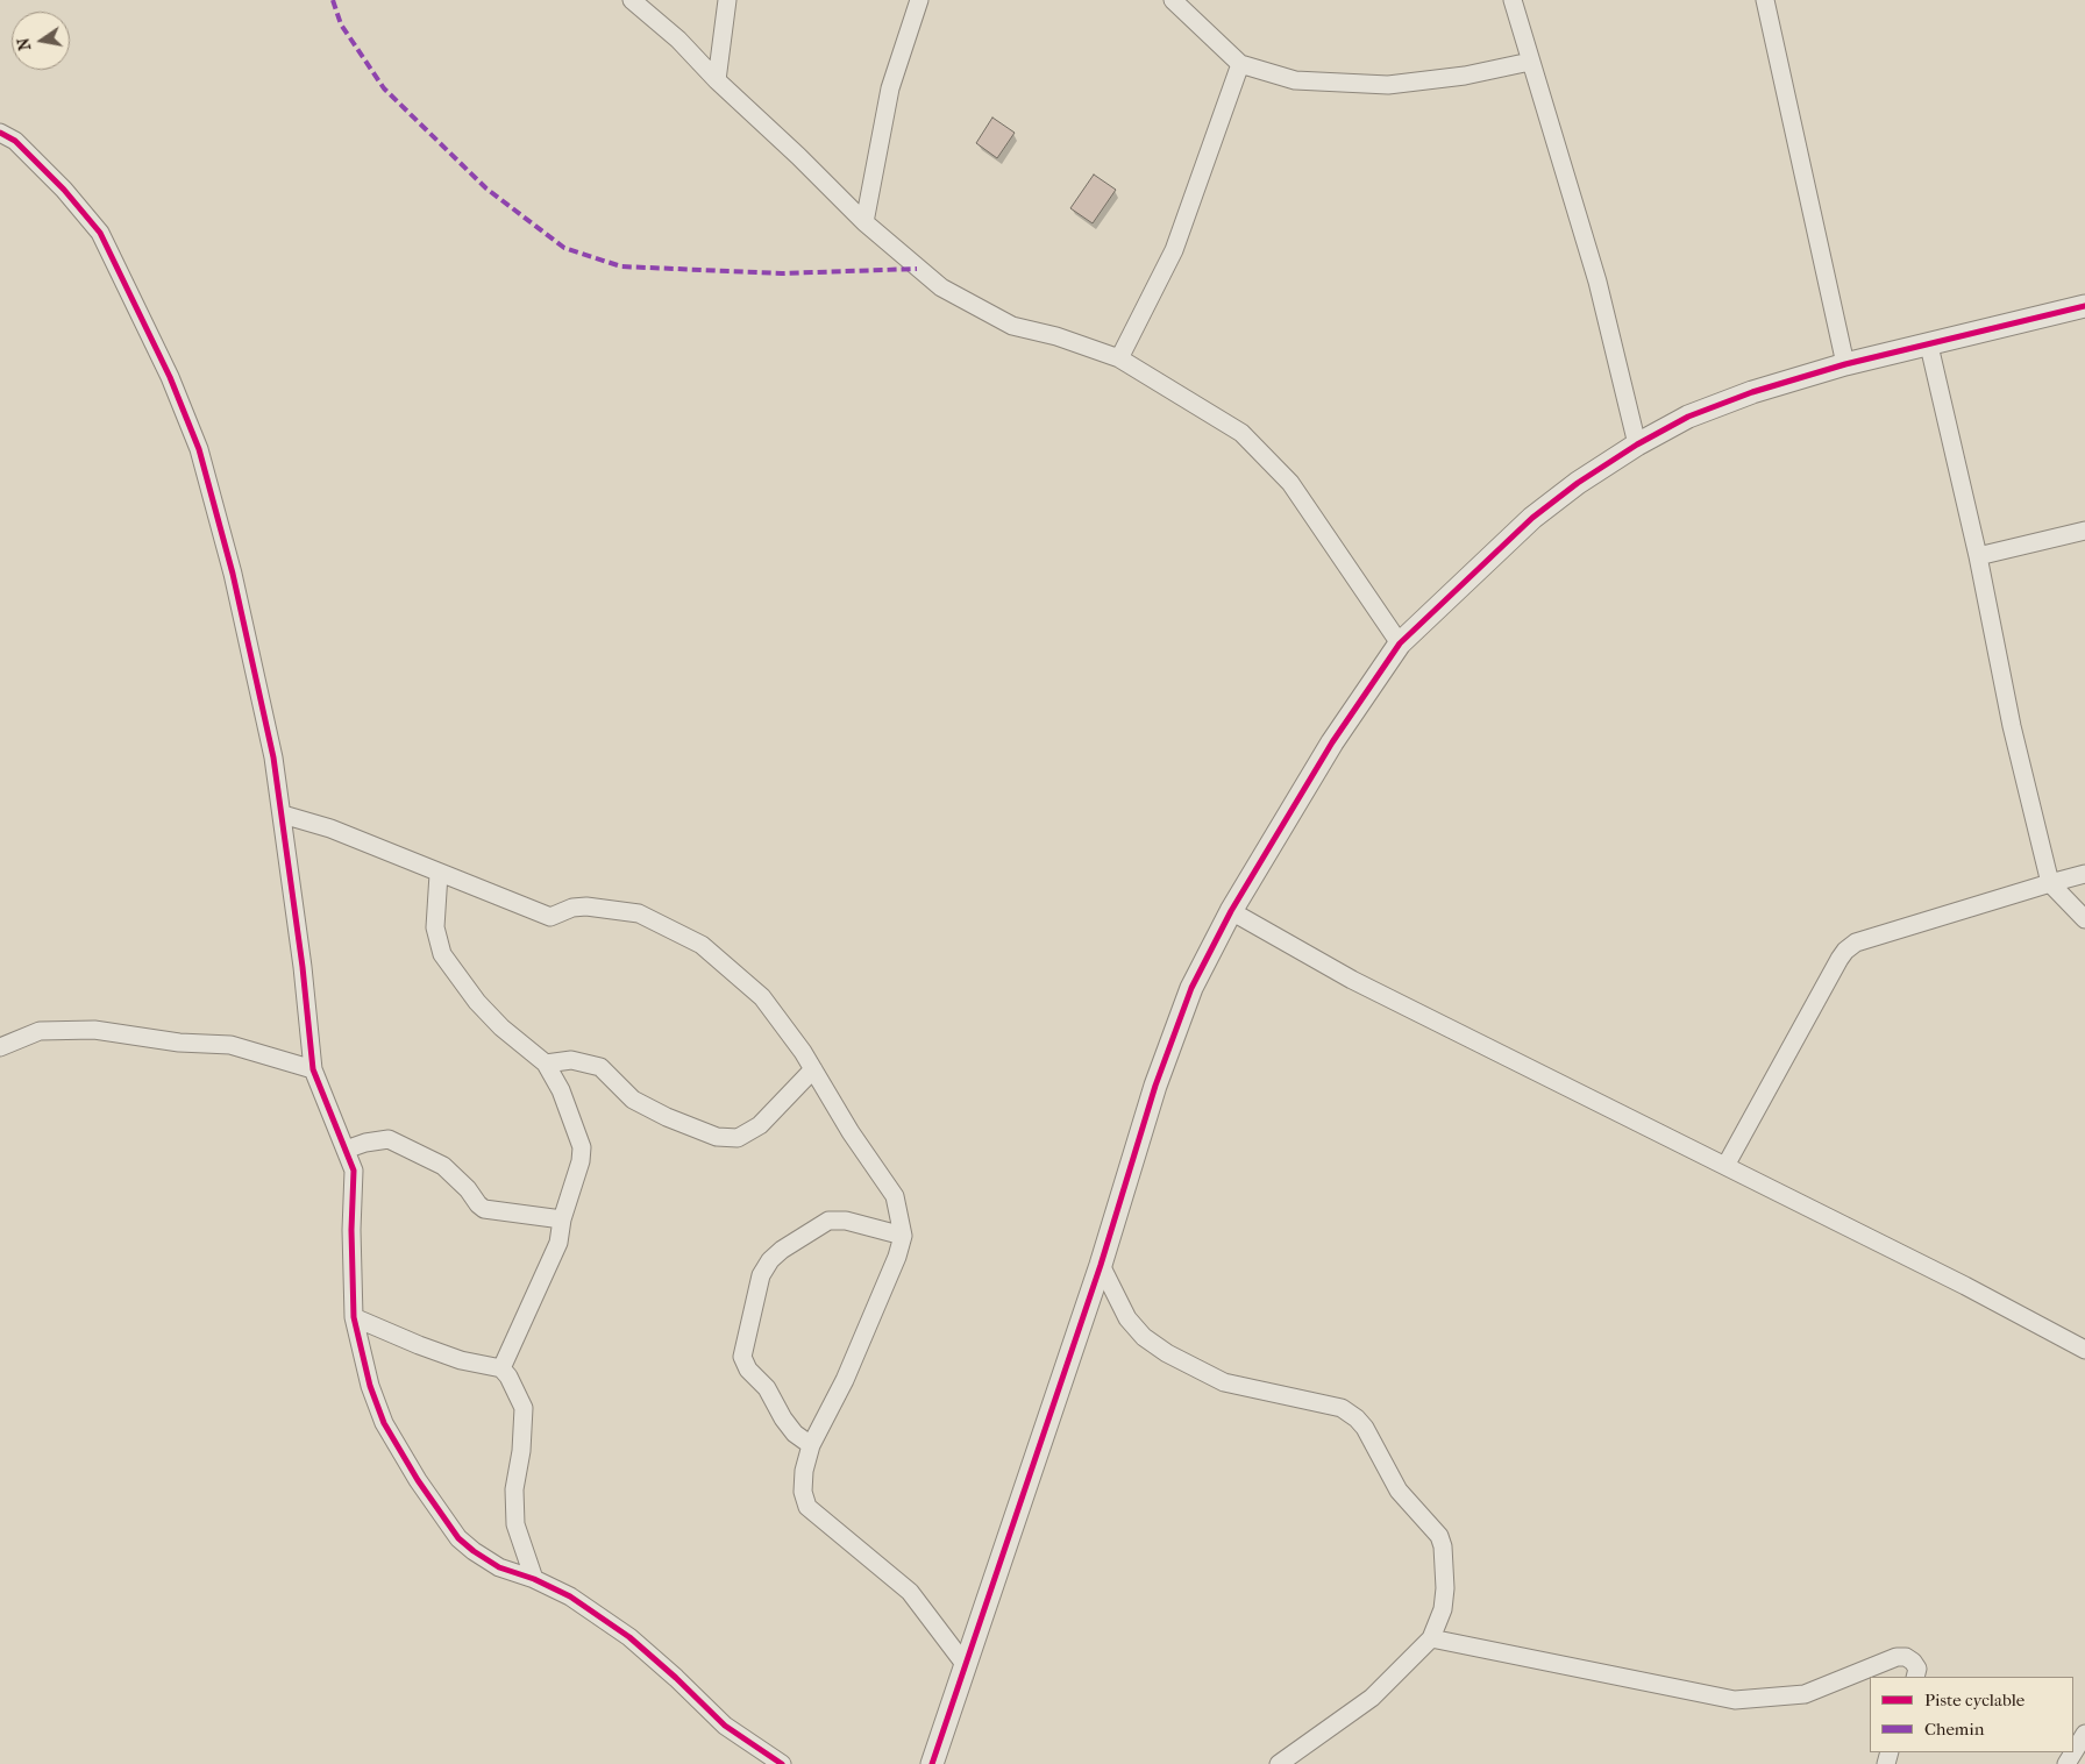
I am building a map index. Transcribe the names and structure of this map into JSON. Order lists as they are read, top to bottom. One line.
{"legend":["Piste cyclable","Chemin"],"north":"left"}
